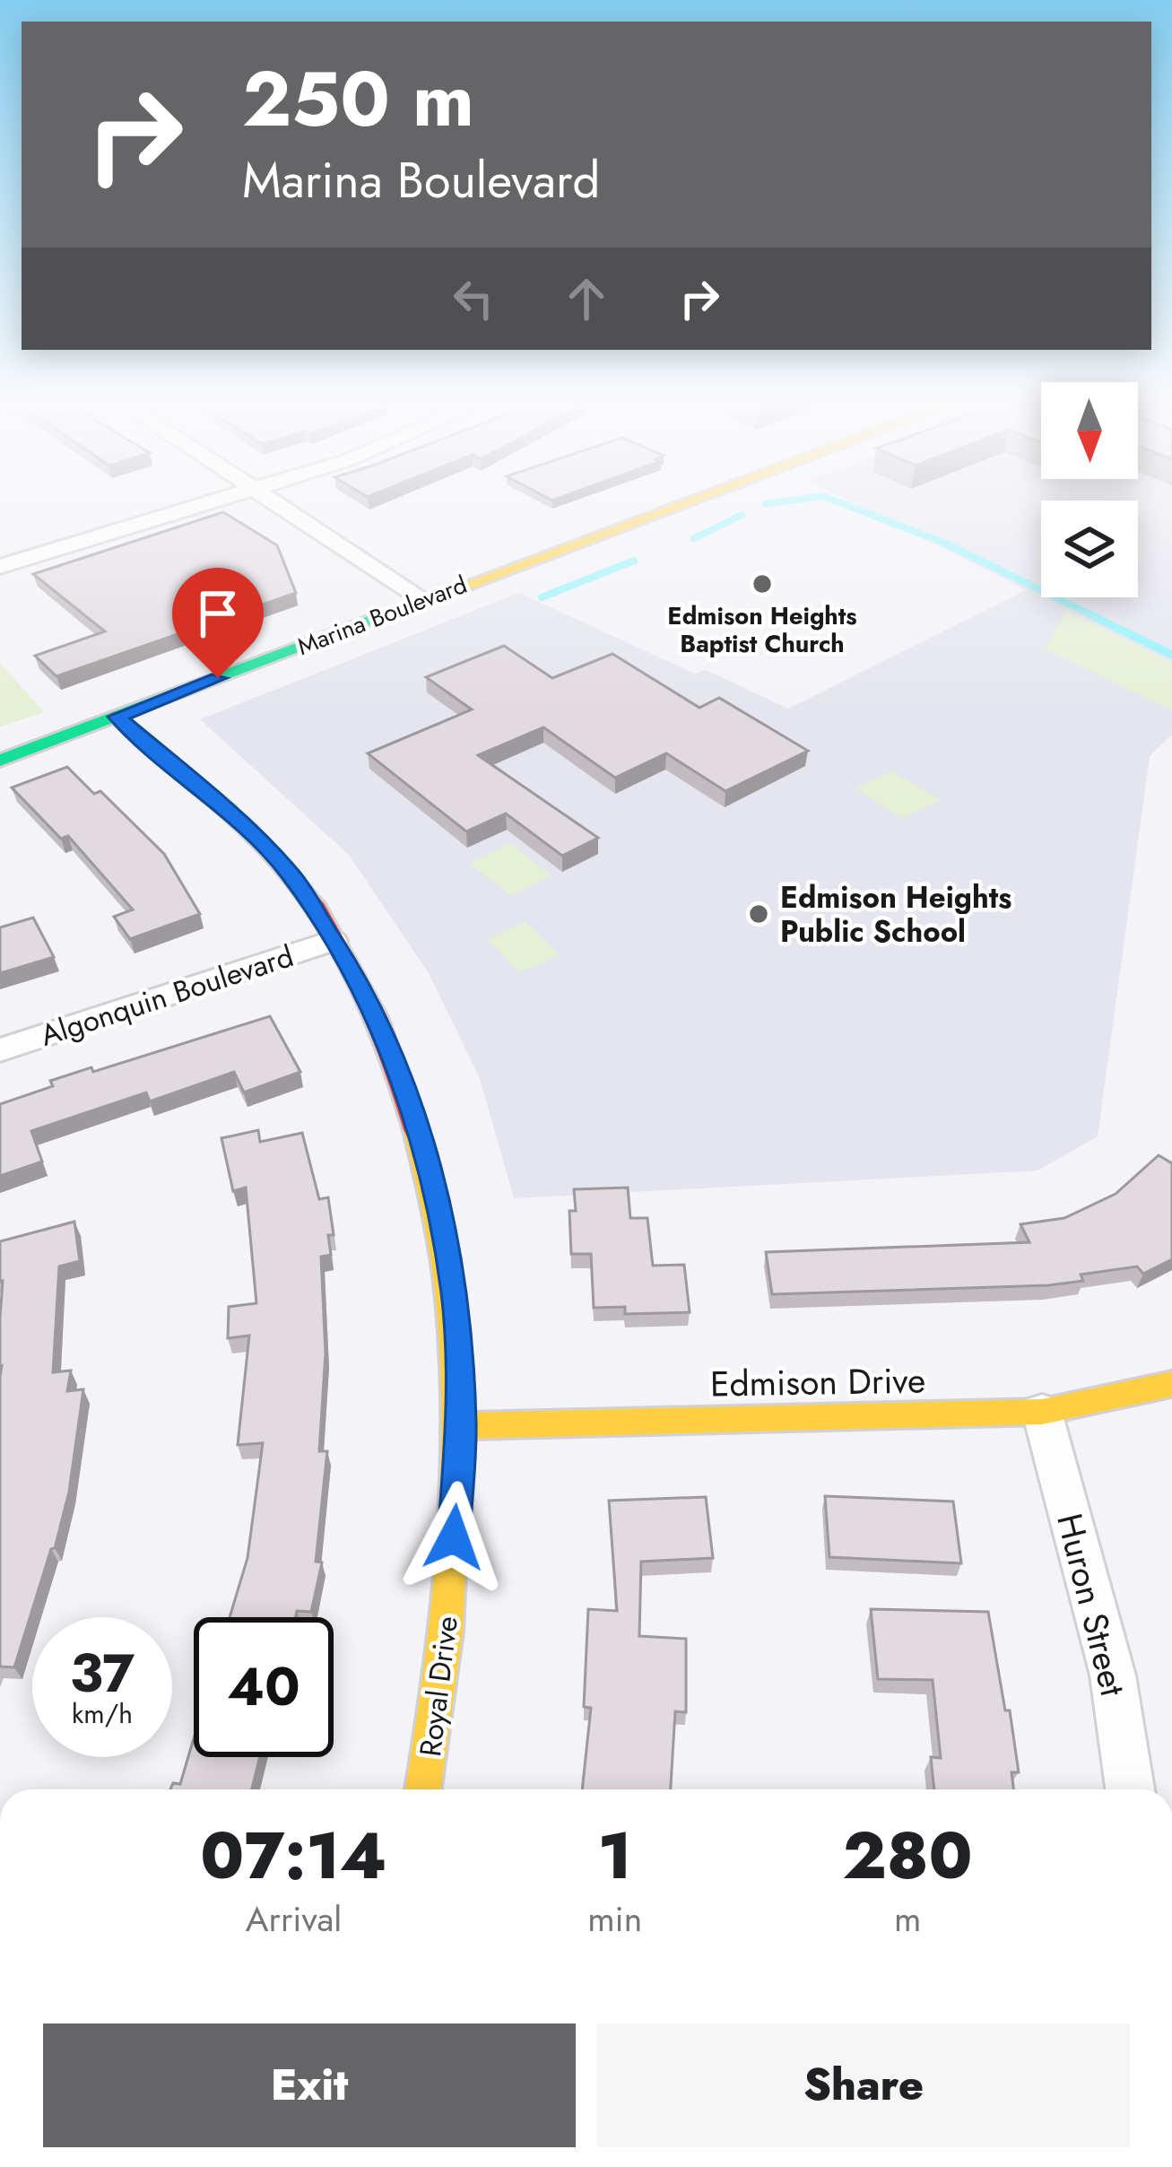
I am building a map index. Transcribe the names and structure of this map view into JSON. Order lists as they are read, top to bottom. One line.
{"streets":{"street":["Marina Boulevard","Algonquin Boulevard","Edmison Drive","Huron Street","Royal Drive"]},"crossings":[["Marina Boulevard","Royal Drive"],["Algonquin Boulevard","Royal Drive"],["Edmison Drive","Huron Street"],["Edmison Drive","Royal Drive"]],"places":["Edmison Heights Baptist Church","Edmison Heights Public School"],"north":"bottom","page":{"turn":["250 m","Marina Boulevard"],"speed":"37 km/h","limit":"40","eta":["07:14","Arrival","1","min","280","m"],"buttons":["Exit","Share"]}}
